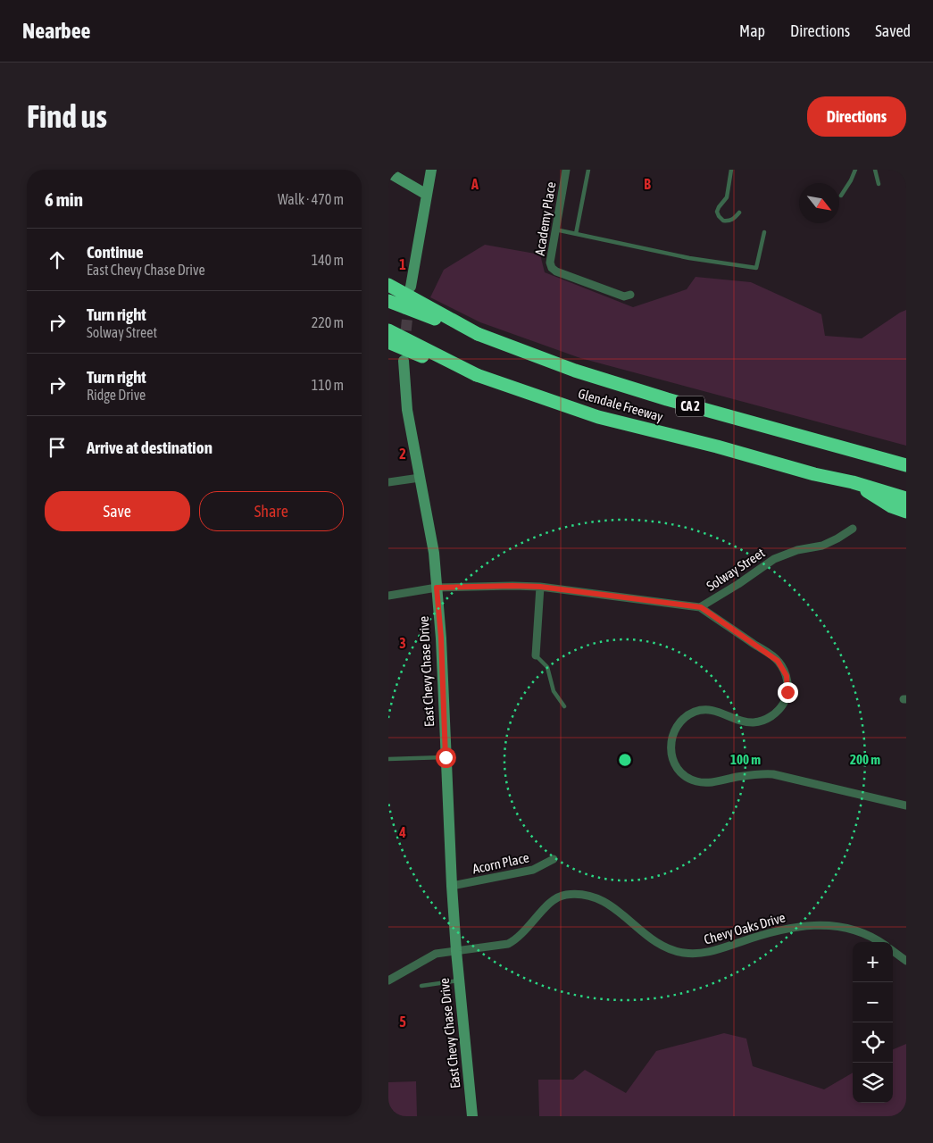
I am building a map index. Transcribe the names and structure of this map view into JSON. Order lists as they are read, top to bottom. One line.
{"streets":{"highway":["Glendale Freeway","CA 2"],"main road":["East Chevy Chase Drive"],"street":["Academy Place","Solway Street","Acorn Place","Chevy Oaks Drive"]},"crossings":[["Solway Street","East Chevy Chase Drive"],["East Chevy Chase Drive","Acorn Place"],["East Chevy Chase Drive","Chevy Oaks Drive"]],"north":"bottom right","page":{"header":"Nearbee","nav":["Map","Directions","Saved"],"buttons":["Directions",["Save","Share"]],"title":"Find us","heading":["6 min","Walk · 470 m"],"list":[["Continue","East Chevy Chase Drive","140 m"],["Turn right","Solway Street","220 m"],["Turn right","Ridge Drive","110 m"],"Arrive at destination"],"map_buttons":["+","−"]},"grid":{"columns":["A","B"],"rows":["1","2","3","4","5"]},"rings":["100 m","200 m"]}
